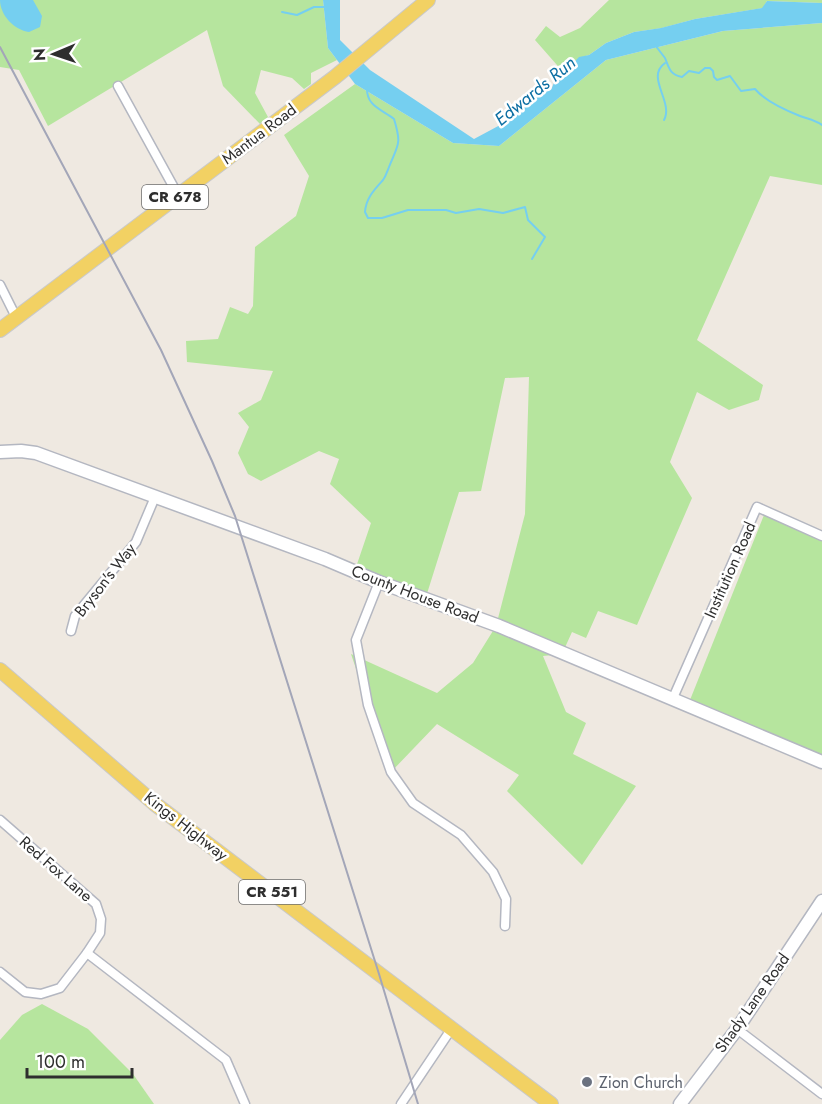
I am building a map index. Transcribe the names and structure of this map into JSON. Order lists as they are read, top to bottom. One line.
{"streets":{"main road":["Mantua Road","CR 678","Kings Highway","CR 551"],"street":["Institution Road","Bryson's Way","County House Road","Red Fox Lane","Shady Lane Road"]},"crossings":[["Institution Road","County House Road"],["Bryson's Way","County House Road"]],"water":["Edwards Run"],"places":["Zion Church"],"scale_bar":"100 m","north":"left"}
